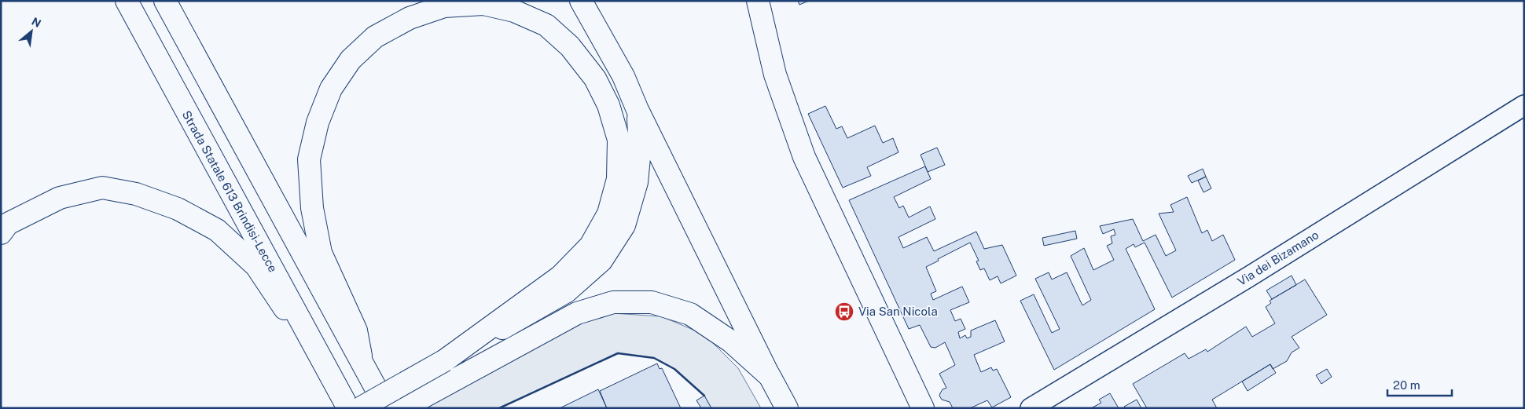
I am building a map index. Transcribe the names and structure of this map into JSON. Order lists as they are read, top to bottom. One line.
{"streets":{"main road":["Strada Statale 613 Brindisi-Lecce"],"street":["Via dei Bizamano"]},"places":{"bus stop":["Via San Nicola"]},"scale_bar":"20 m","north":"top right"}
